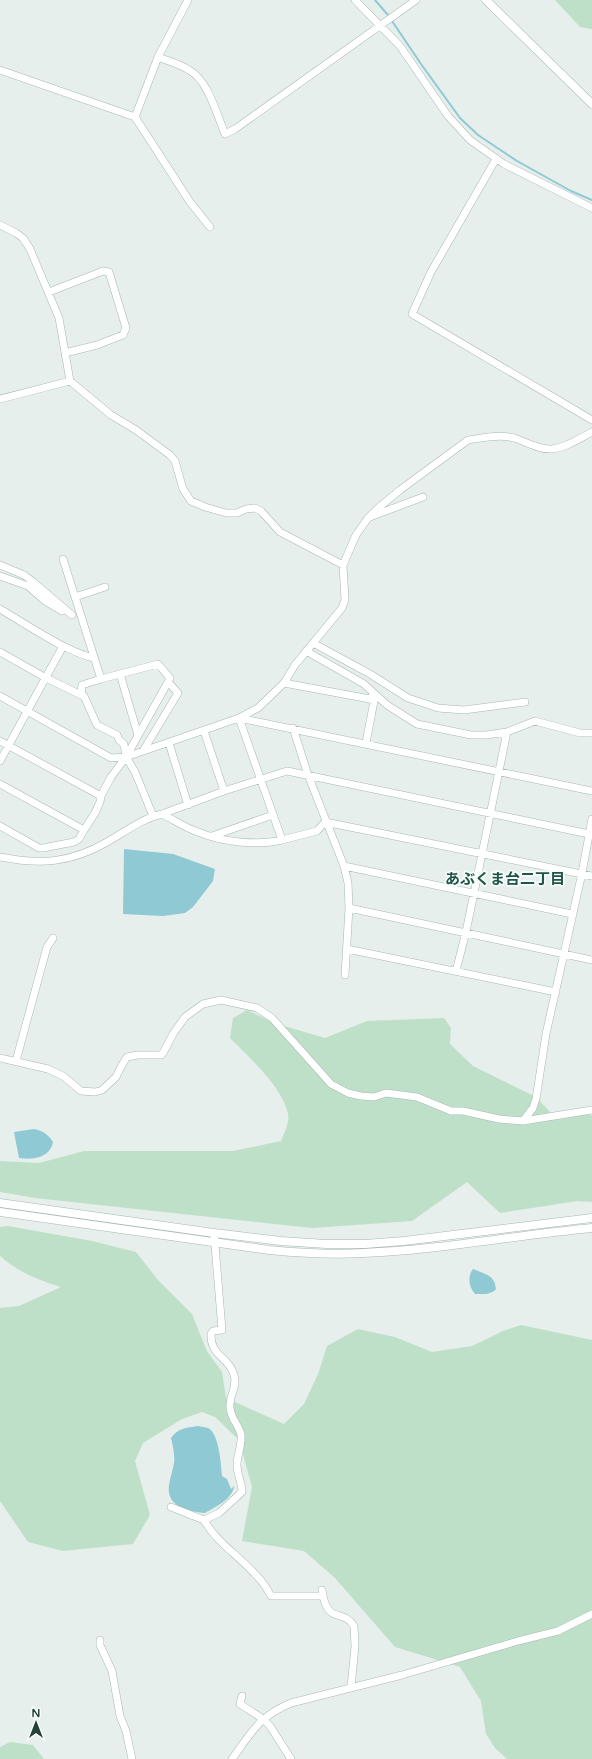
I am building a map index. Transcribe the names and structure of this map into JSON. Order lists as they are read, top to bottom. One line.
{"districts":["あぶくま台二丁目"],"north":"top"}
